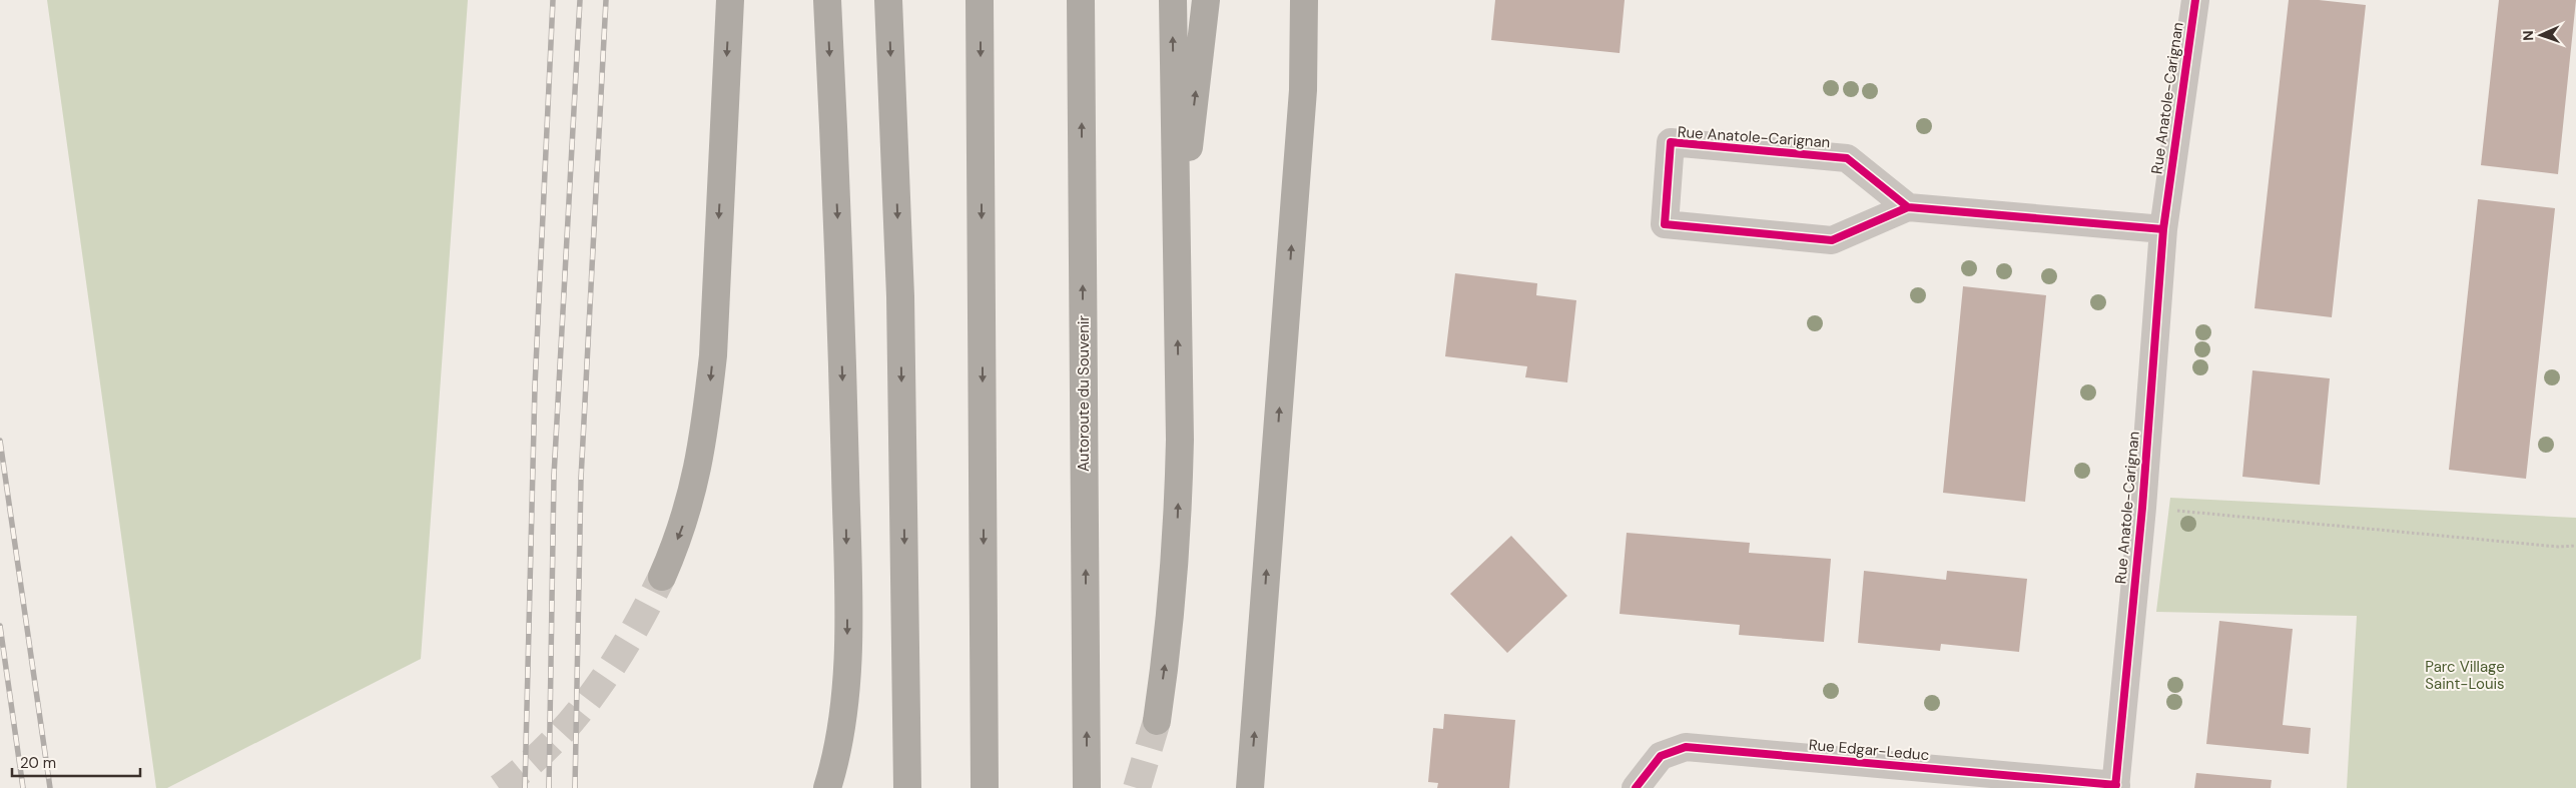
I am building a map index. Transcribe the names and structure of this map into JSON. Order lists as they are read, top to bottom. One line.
{"streets":{"highway":["Autoroute du Souvenir"],"street":["Rue Anatole-Carignan","Rue Edgar-Leduc"]},"crossings":[["Rue Anatole-Carignan","Rue Edgar-Leduc"]],"parks":["Parc Village Saint-Louis"],"scale_bar":"20 m","north":"left"}
